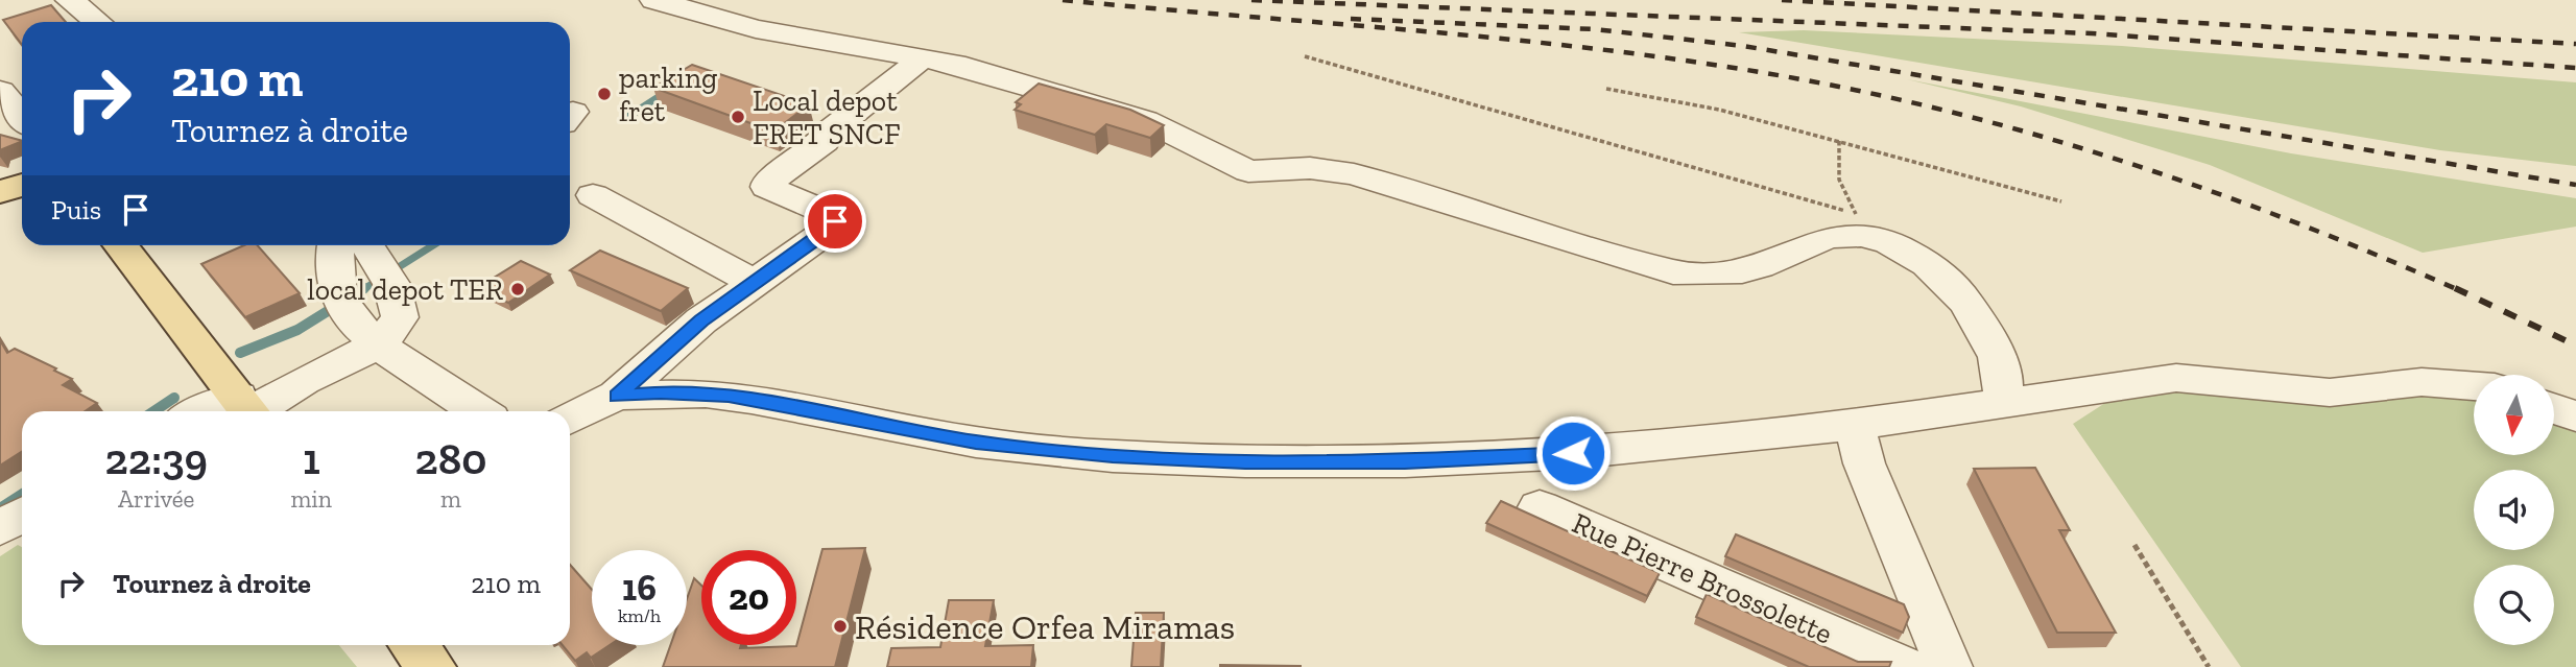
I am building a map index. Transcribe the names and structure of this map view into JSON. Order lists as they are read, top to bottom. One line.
{"streets":{"street":["Rue Pierre Brossolette"]},"places":["parking fret","Local depot FRET SNCF","local depot TER","Résidence Orfea Miramas"],"north":"bottom","page":{"turn":["210 m","Tournez à droite"],"then":"Puis","eta":["22:39","Arrivée","1","min","280","m"],"list":[{"name":"Tournez à droite","value":"210 m"}],"speed":"16 km/h","limit":"20"}}
